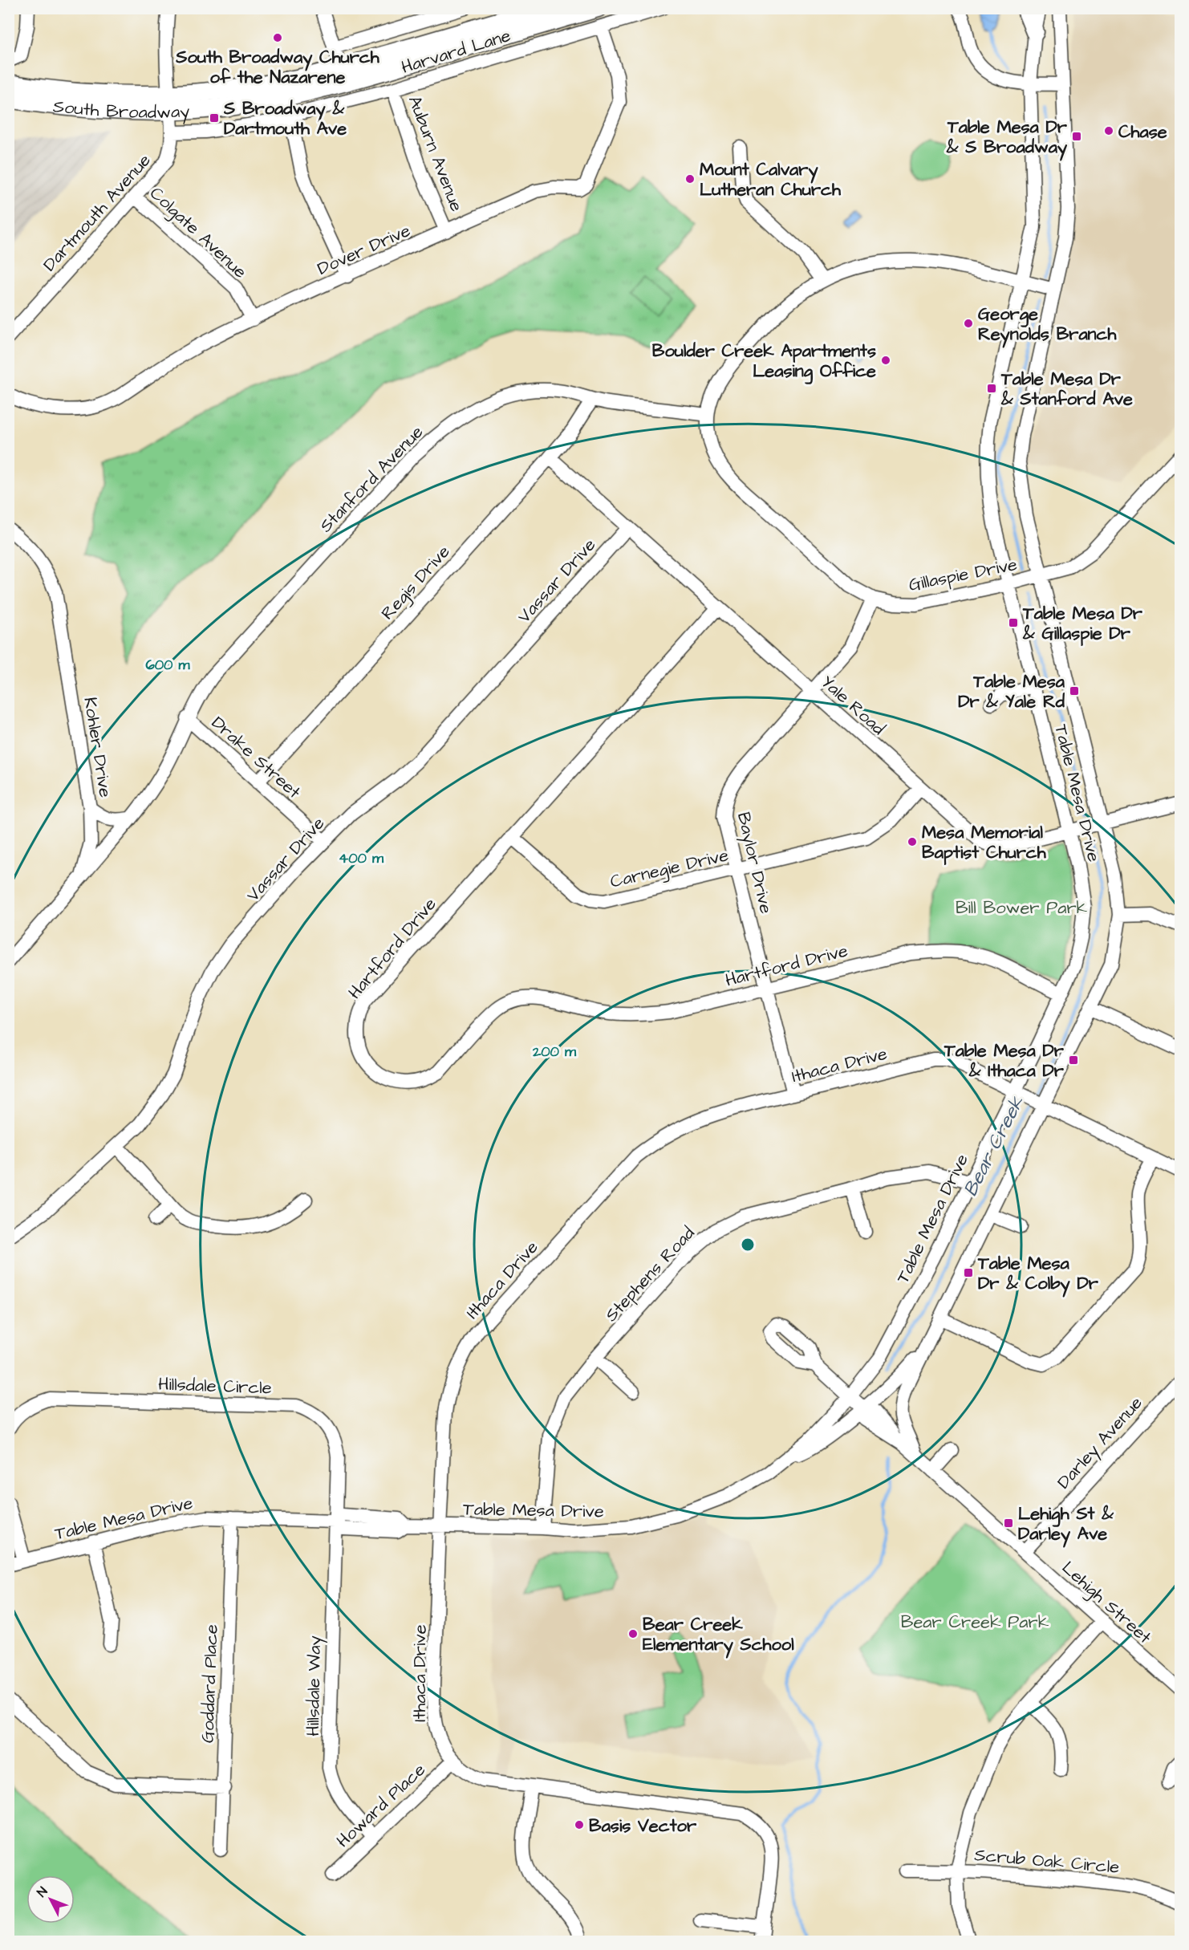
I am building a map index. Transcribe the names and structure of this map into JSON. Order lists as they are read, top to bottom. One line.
{"streets":{"main road":["South Broadway"],"street":["Harvard Lane","Auburn Avenue","Dartmouth Avenue","Colgate Avenue","Dover Drive","Stanford Avenue","Gillaspie Drive","Vassar Drive","Regis Drive","Yale Road","Kohler Drive","Drake Street","Table Mesa Drive","Baylor Drive","Carnegie Drive","Hartford Drive","Ithaca Drive","Stephens Road","Hillsdale Circle","Darley Avenue","Lehigh Street","Goddard Place","Hillsdale Way","Howard Place","Scrub Oak Circle"]},"crossings":[["Harvard Lane","Auburn Avenue"],["Harvard Lane","Dartmouth Avenue"],["Harvard Lane","Dover Drive"],["South Broadway","Dartmouth Avenue"],["Auburn Avenue","Dover Drive"],["Dartmouth Avenue","Colgate Avenue"],["Colgate Avenue","Dover Drive"],["Stanford Avenue","Gillaspie Drive"],["Stanford Avenue","Regis Drive"],["Stanford Avenue","Kohler Drive"],["Stanford Avenue","Drake Street"],["Gillaspie Drive","Table Mesa Drive"],["Gillaspie Drive","Baylor Drive"],["Vassar Drive","Yale Road"],["Vassar Drive","Drake Street"],["Regis Drive","Yale Road"],["Regis Drive","Drake Street"],["Yale Road","Table Mesa Drive"],["Yale Road","Baylor Drive"],["Yale Road","Carnegie Drive"],["Yale Road","Hartford Drive"],["Table Mesa Drive","Hartford Drive"],["Table Mesa Drive","Ithaca Drive"],["Table Mesa Drive","Stephens Road"],["Table Mesa Drive","Hillsdale Circle"],["Table Mesa Drive","Lehigh Street"],["Table Mesa Drive","Goddard Place"],["Table Mesa Drive","Hillsdale Way"],["Baylor Drive","Carnegie Drive"],["Baylor Drive","Hartford Drive"],["Baylor Drive","Ithaca Drive"],["Carnegie Drive","Hartford Drive"],["Ithaca Drive","Howard Place"],["Hillsdale Circle","Hillsdale Way"],["Darley Avenue","Lehigh Street"],["Hillsdale Way","Howard Place"]],"water":["Bear Creek"],"parks":["Bill Bower Park","Bear Creek Park"],"places":{"other":["South Broadway Church of the Nazarene","Chase","Mount Calvary Lutheran Church","George Reynolds Branch","Boulder Creek Apartments Leasing Office","Mesa Memorial Baptist Church","Bear Creek Elementary School","Basis Vector"],"transit":["S Broadway & Dartmouth Ave","Table Mesa Dr & S Broadway","Table Mesa Dr & Stanford Ave","Table Mesa Dr & Gillaspie Dr","Table Mesa Dr & Yale Rd","Table Mesa Dr & Ithaca Dr","Table Mesa Dr & Colby Dr","Lehigh St & Darley Ave"]},"north":"top left","rings":["600 m","400 m","200 m"]}
